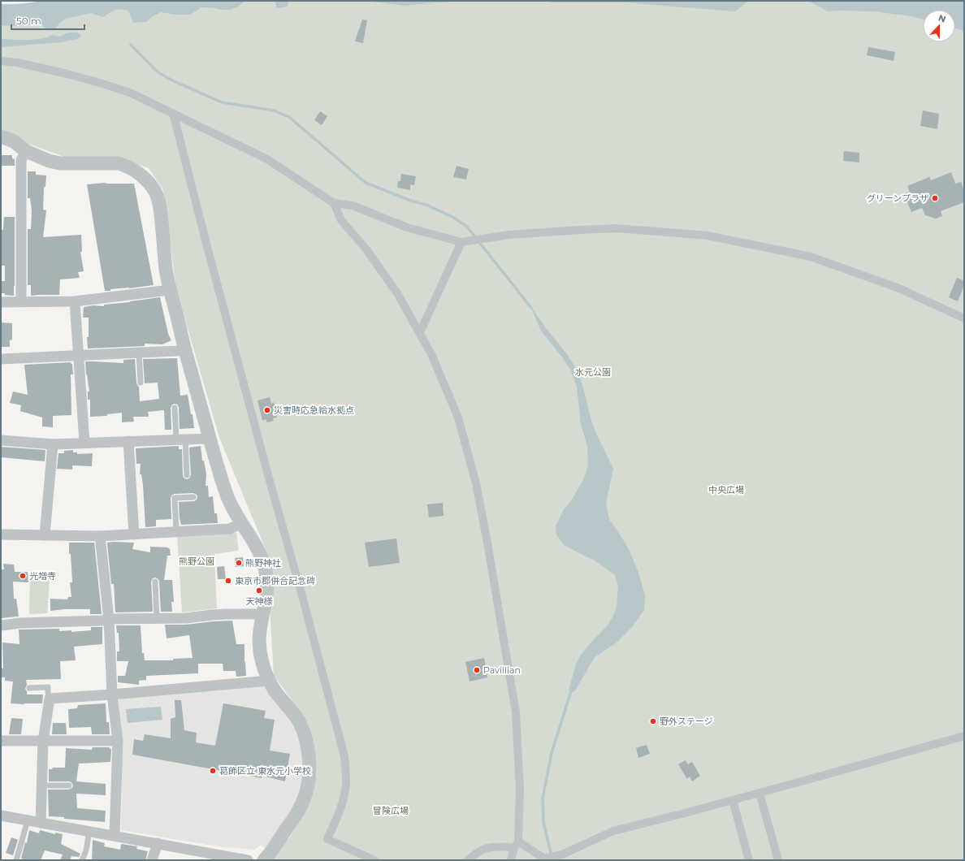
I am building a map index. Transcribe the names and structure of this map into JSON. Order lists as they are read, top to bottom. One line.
{"parks":["水元公園","中央広場","熊野公園","冒険広場"],"places":["グリーンプラザ","災害時応急給水拠点","熊野神社","光増寺","東京市郡併合記念碑","天神様","Pavillian","野外ステージ","葛飾区立 東水元小学校"],"scale_bar":"50 m","north":"top"}
